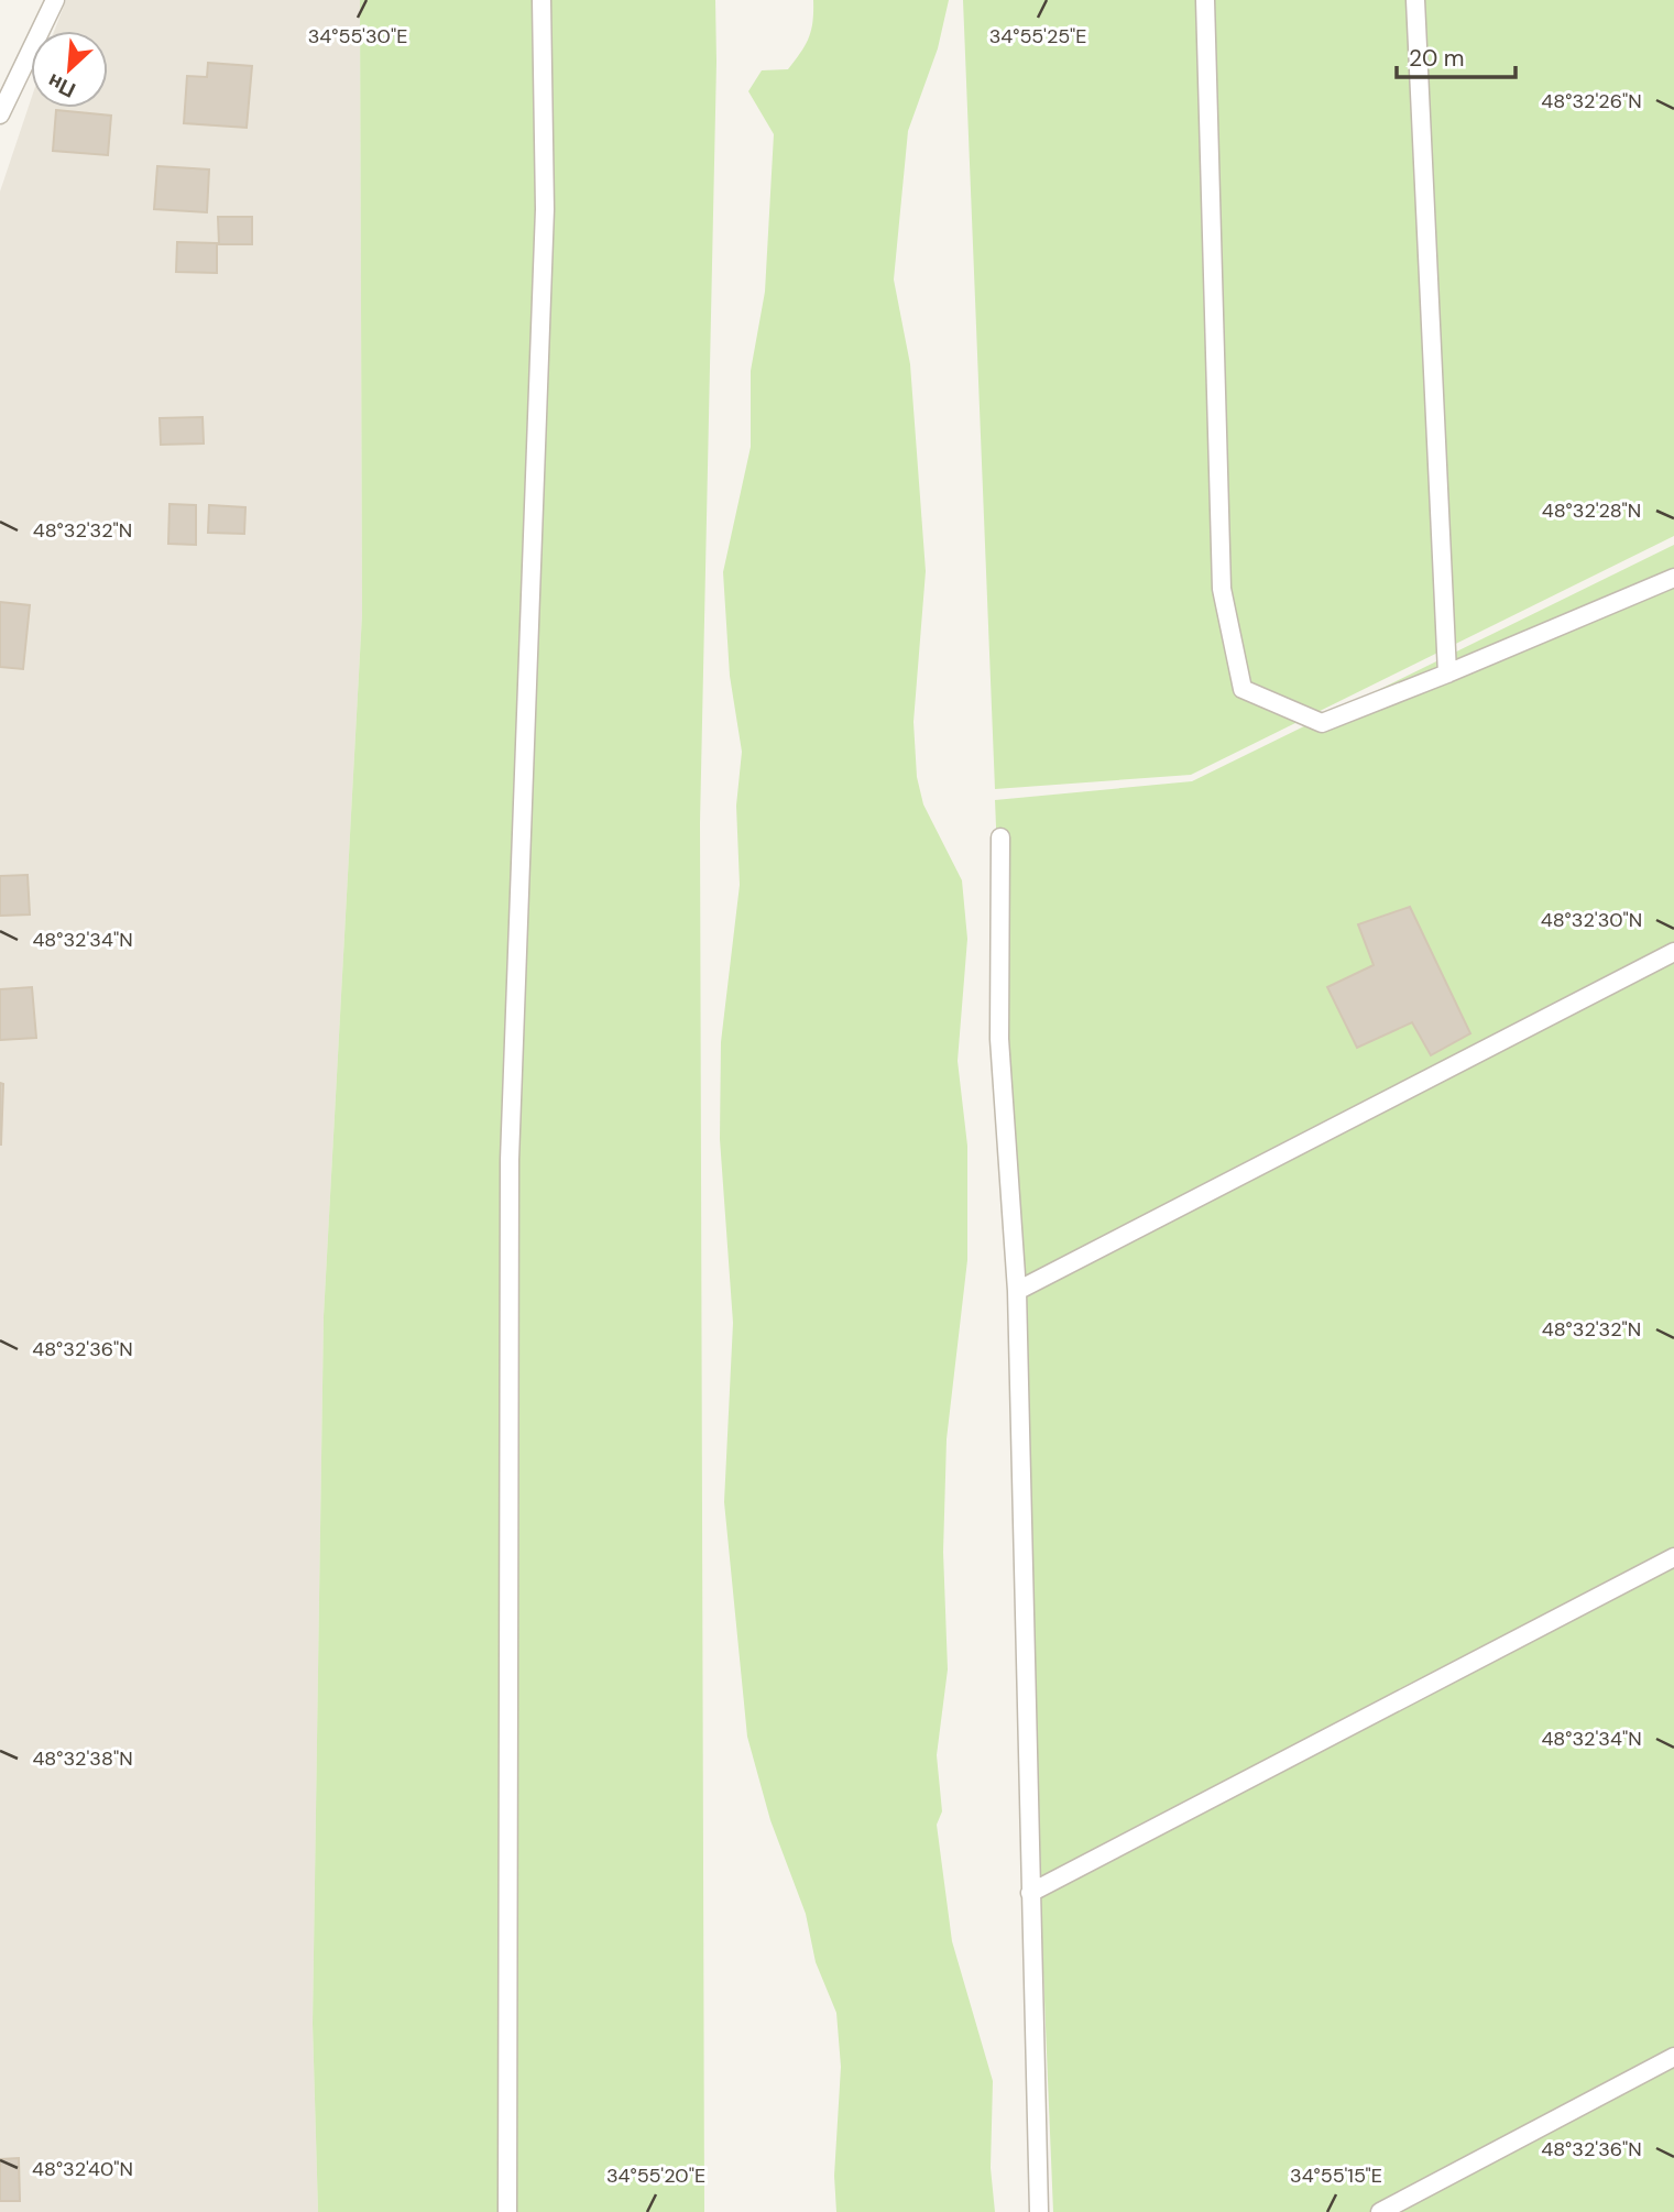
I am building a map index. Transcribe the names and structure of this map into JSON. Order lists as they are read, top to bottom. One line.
{"scale_bar":"20 m","north":"bottom left","coordinates":["34°55'30\"E","34°55'25\"E","48°32'26\"N","48°32'28\"N","48°32'32\"N","48°32'30\"N","48°32'34\"N","48°32'36\"N","48°32'38\"N","48°32'40\"N","34°55'20\"E","34°55'15\"E"]}
